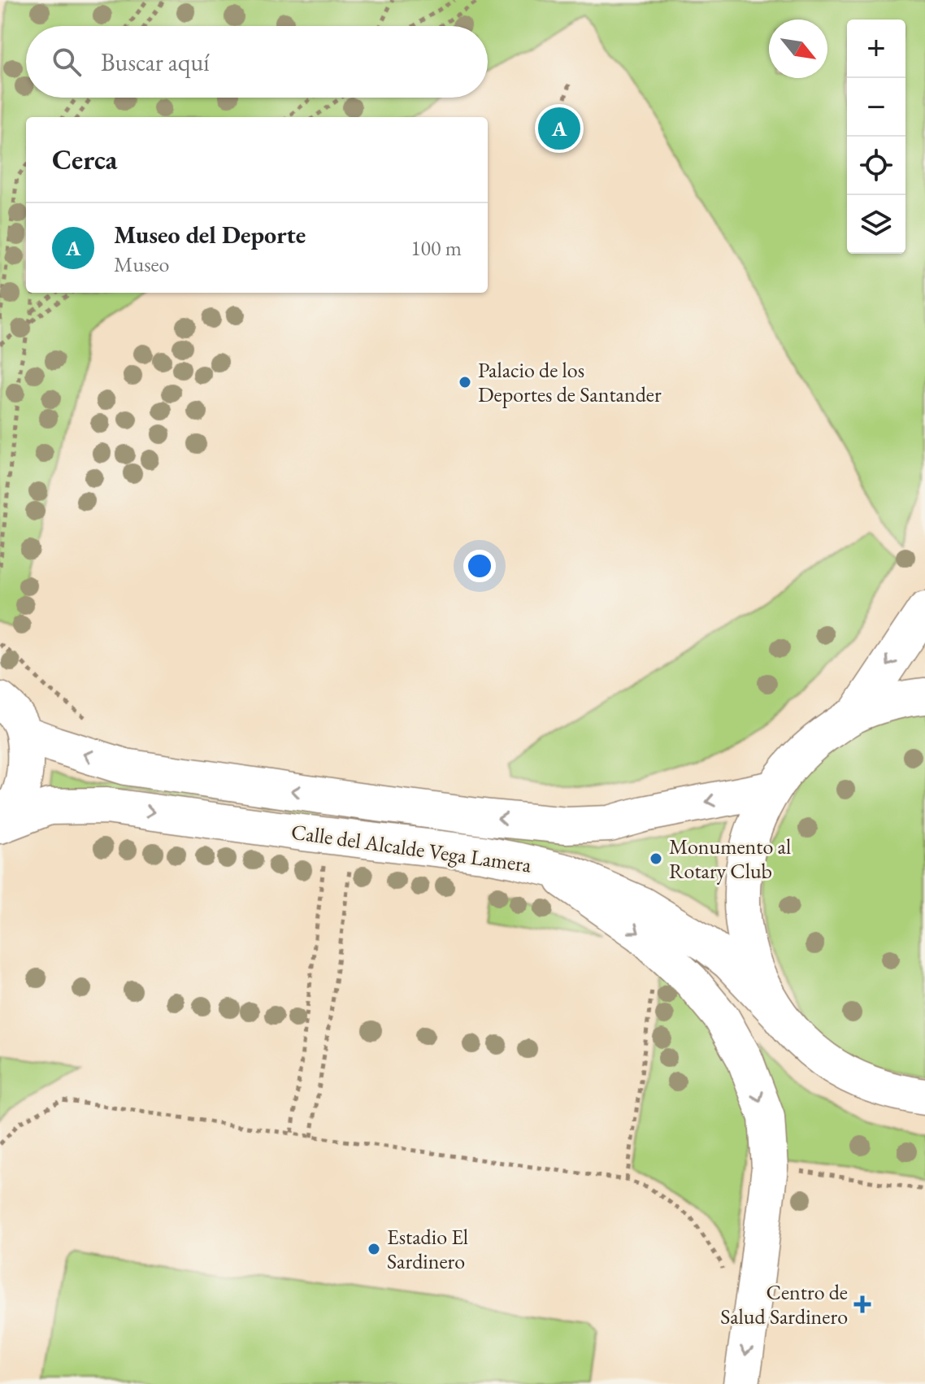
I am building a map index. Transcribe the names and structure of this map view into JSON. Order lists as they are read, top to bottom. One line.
{"streets":{"main road":["Calle del Alcalde Vega Lamera"]},"places":{"other":["Palacio de los Deportes de Santander","Monumento al Rotary Club","Estadio El Sardinero"],"health":["Centro de Salud Sardinero"]},"north":"bottom right","page":{"map_buttons":["+","−"],"search":"Buscar aquí","pins":"A","heading":"Cerca","list":[{"mark":"A","name":"Museo del Deporte","note":"Museo","value":"100 m"}]}}
